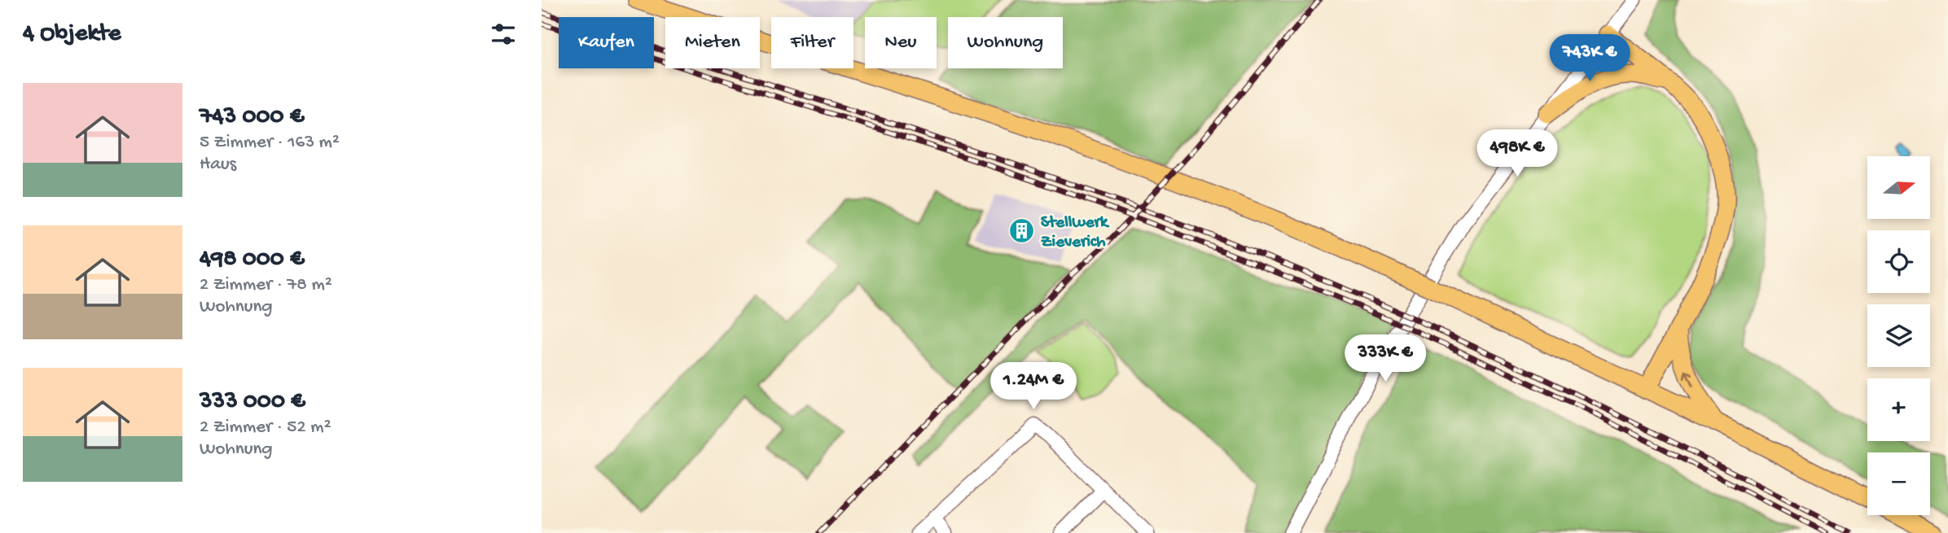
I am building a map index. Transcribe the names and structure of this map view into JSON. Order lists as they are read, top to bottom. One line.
{"places":{"building":["Stellwerk Zieverich"]},"north":"right","page":{"heading":"4 Objekte","chip":["Kaufen","Mieten","Filter","Neu","Wohnung"],"price":["743K €","498K €","333K €","1.24M €"],"list":[{"name":"743 000 €","note":"5 Zimmer · 163 m² · Haus"},{"name":"498 000 €","note":"2 Zimmer · 78 m² · Wohnung"},{"name":"333 000 €","note":"2 Zimmer · 52 m² · Wohnung"}],"map_buttons":["+","−"]}}
